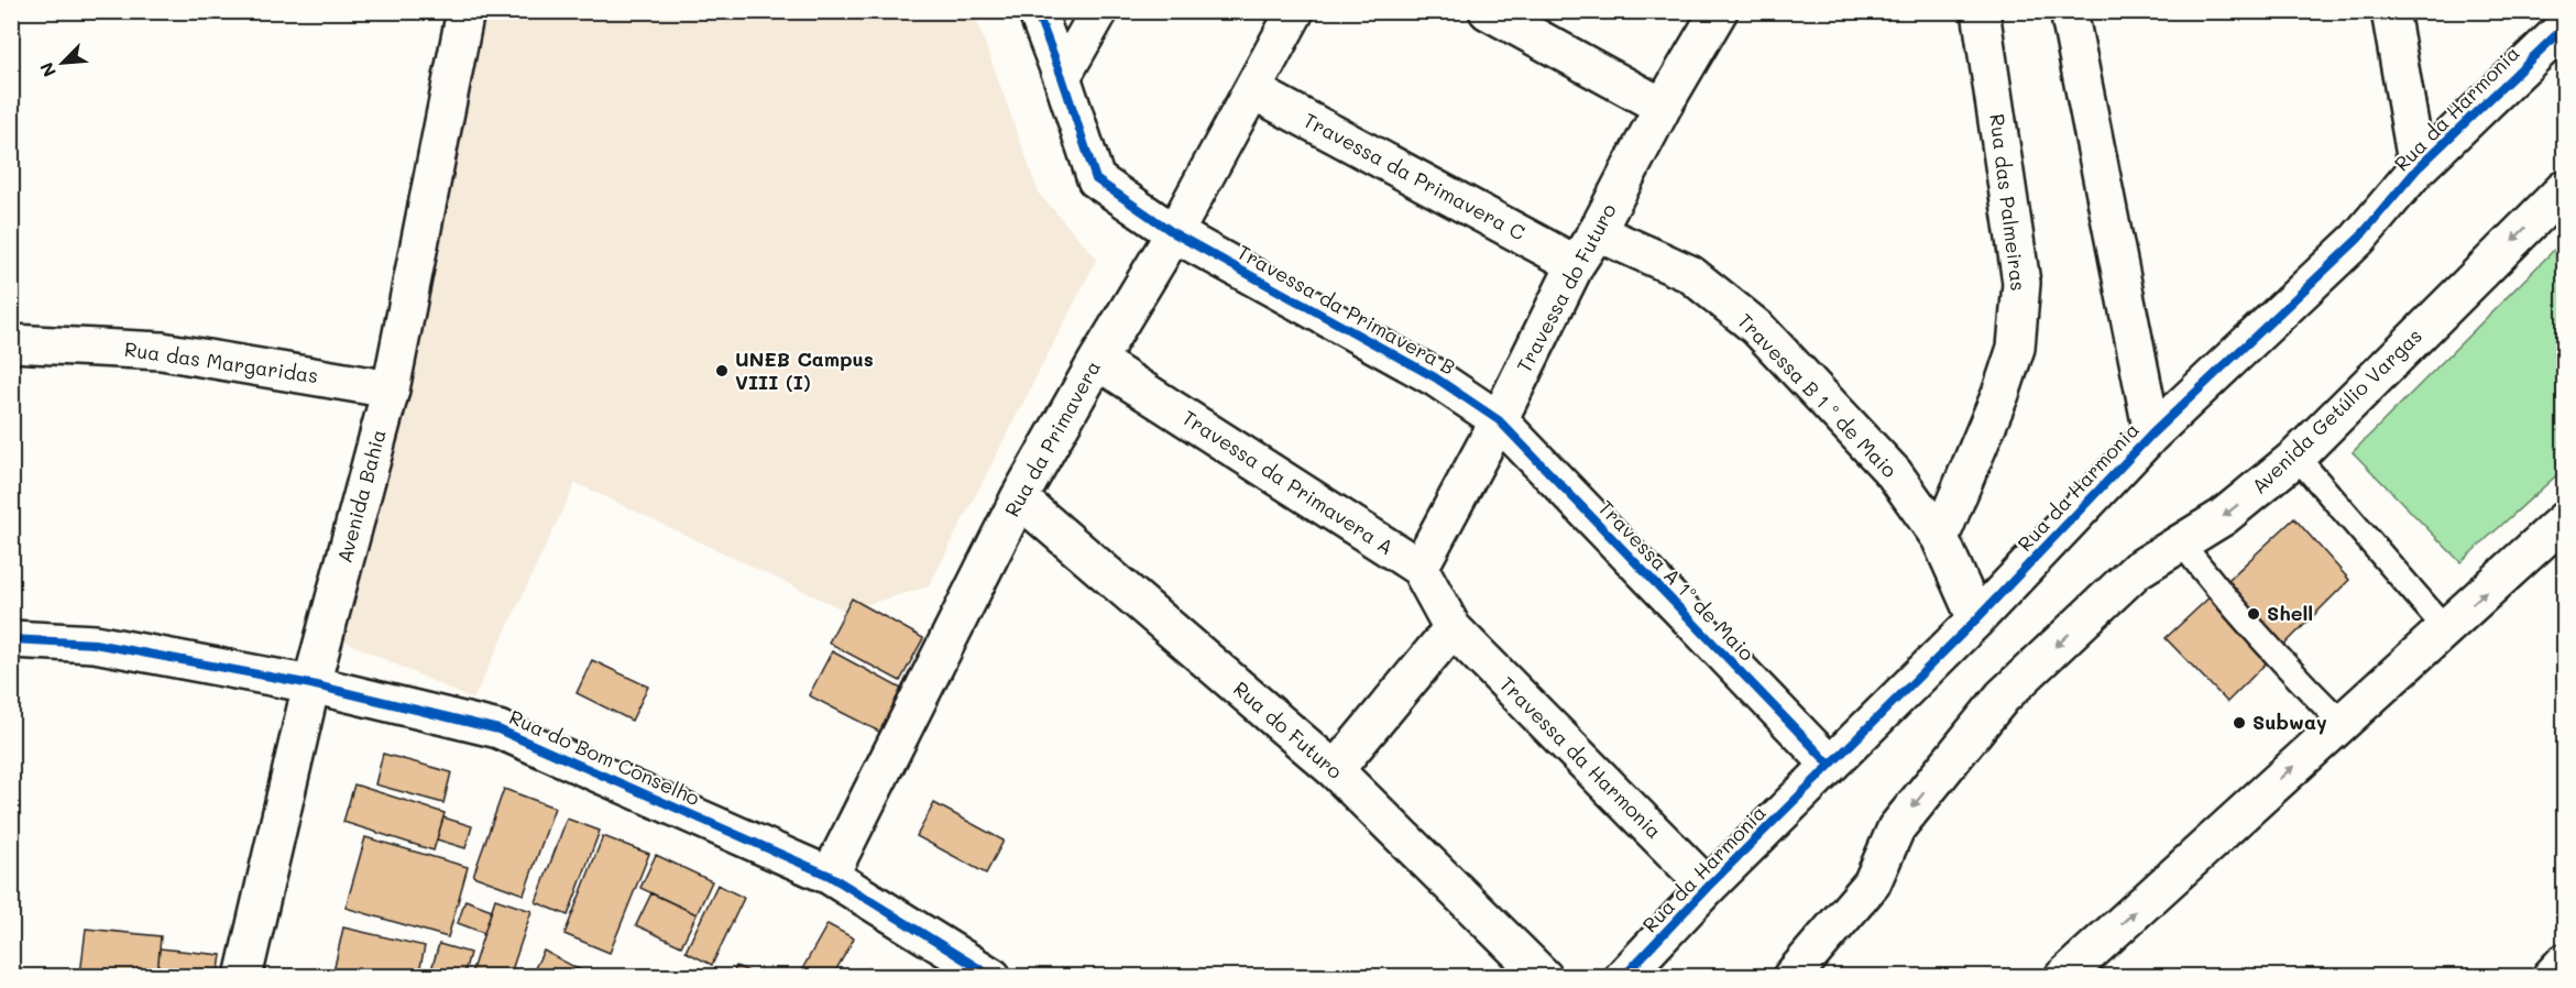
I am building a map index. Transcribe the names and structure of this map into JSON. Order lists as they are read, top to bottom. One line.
{"streets":{"street":["Rua da Harmonia","Travessa da Primavera C","Rua das Palmeiras","Travessa do Futuro","Travessa da Primavera B","Rua das Margaridas","Travessa B 1 º de Maio","Avenida Getúlio Vargas","Rua da Primavera","Travessa da Primavera A","Avenida Bahia","Travessa A 1º de Maio","Rua do Futuro","Rua do Bom Conselho","Travessa da Harmonia"]},"crossings":[["Rua da Harmonia","Travessa B 1 º de Maio"],["Rua da Harmonia","Travessa A 1º de Maio"],["Rua da Harmonia","Travessa da Harmonia"],["Travessa da Primavera C","Travessa do Futuro"],["Travessa da Primavera C","Rua da Primavera"],["Rua das Palmeiras","Travessa B 1 º de Maio"],["Travessa do Futuro","Travessa da Primavera B"],["Travessa do Futuro","Travessa B 1 º de Maio"],["Travessa do Futuro","Travessa da Primavera A"],["Travessa do Futuro","Travessa A 1º de Maio"],["Travessa da Primavera B","Rua da Primavera"],["Travessa da Primavera B","Travessa A 1º de Maio"],["Rua das Margaridas","Avenida Bahia"],["Rua da Primavera","Travessa da Primavera A"],["Rua da Primavera","Rua do Futuro"],["Rua da Primavera","Rua do Bom Conselho"],["Travessa da Primavera A","Travessa da Harmonia"],["Avenida Bahia","Rua do Bom Conselho"]],"places":["UNEB Campus VIII (I)","Shell","Subway"],"north":"bottom left"}
